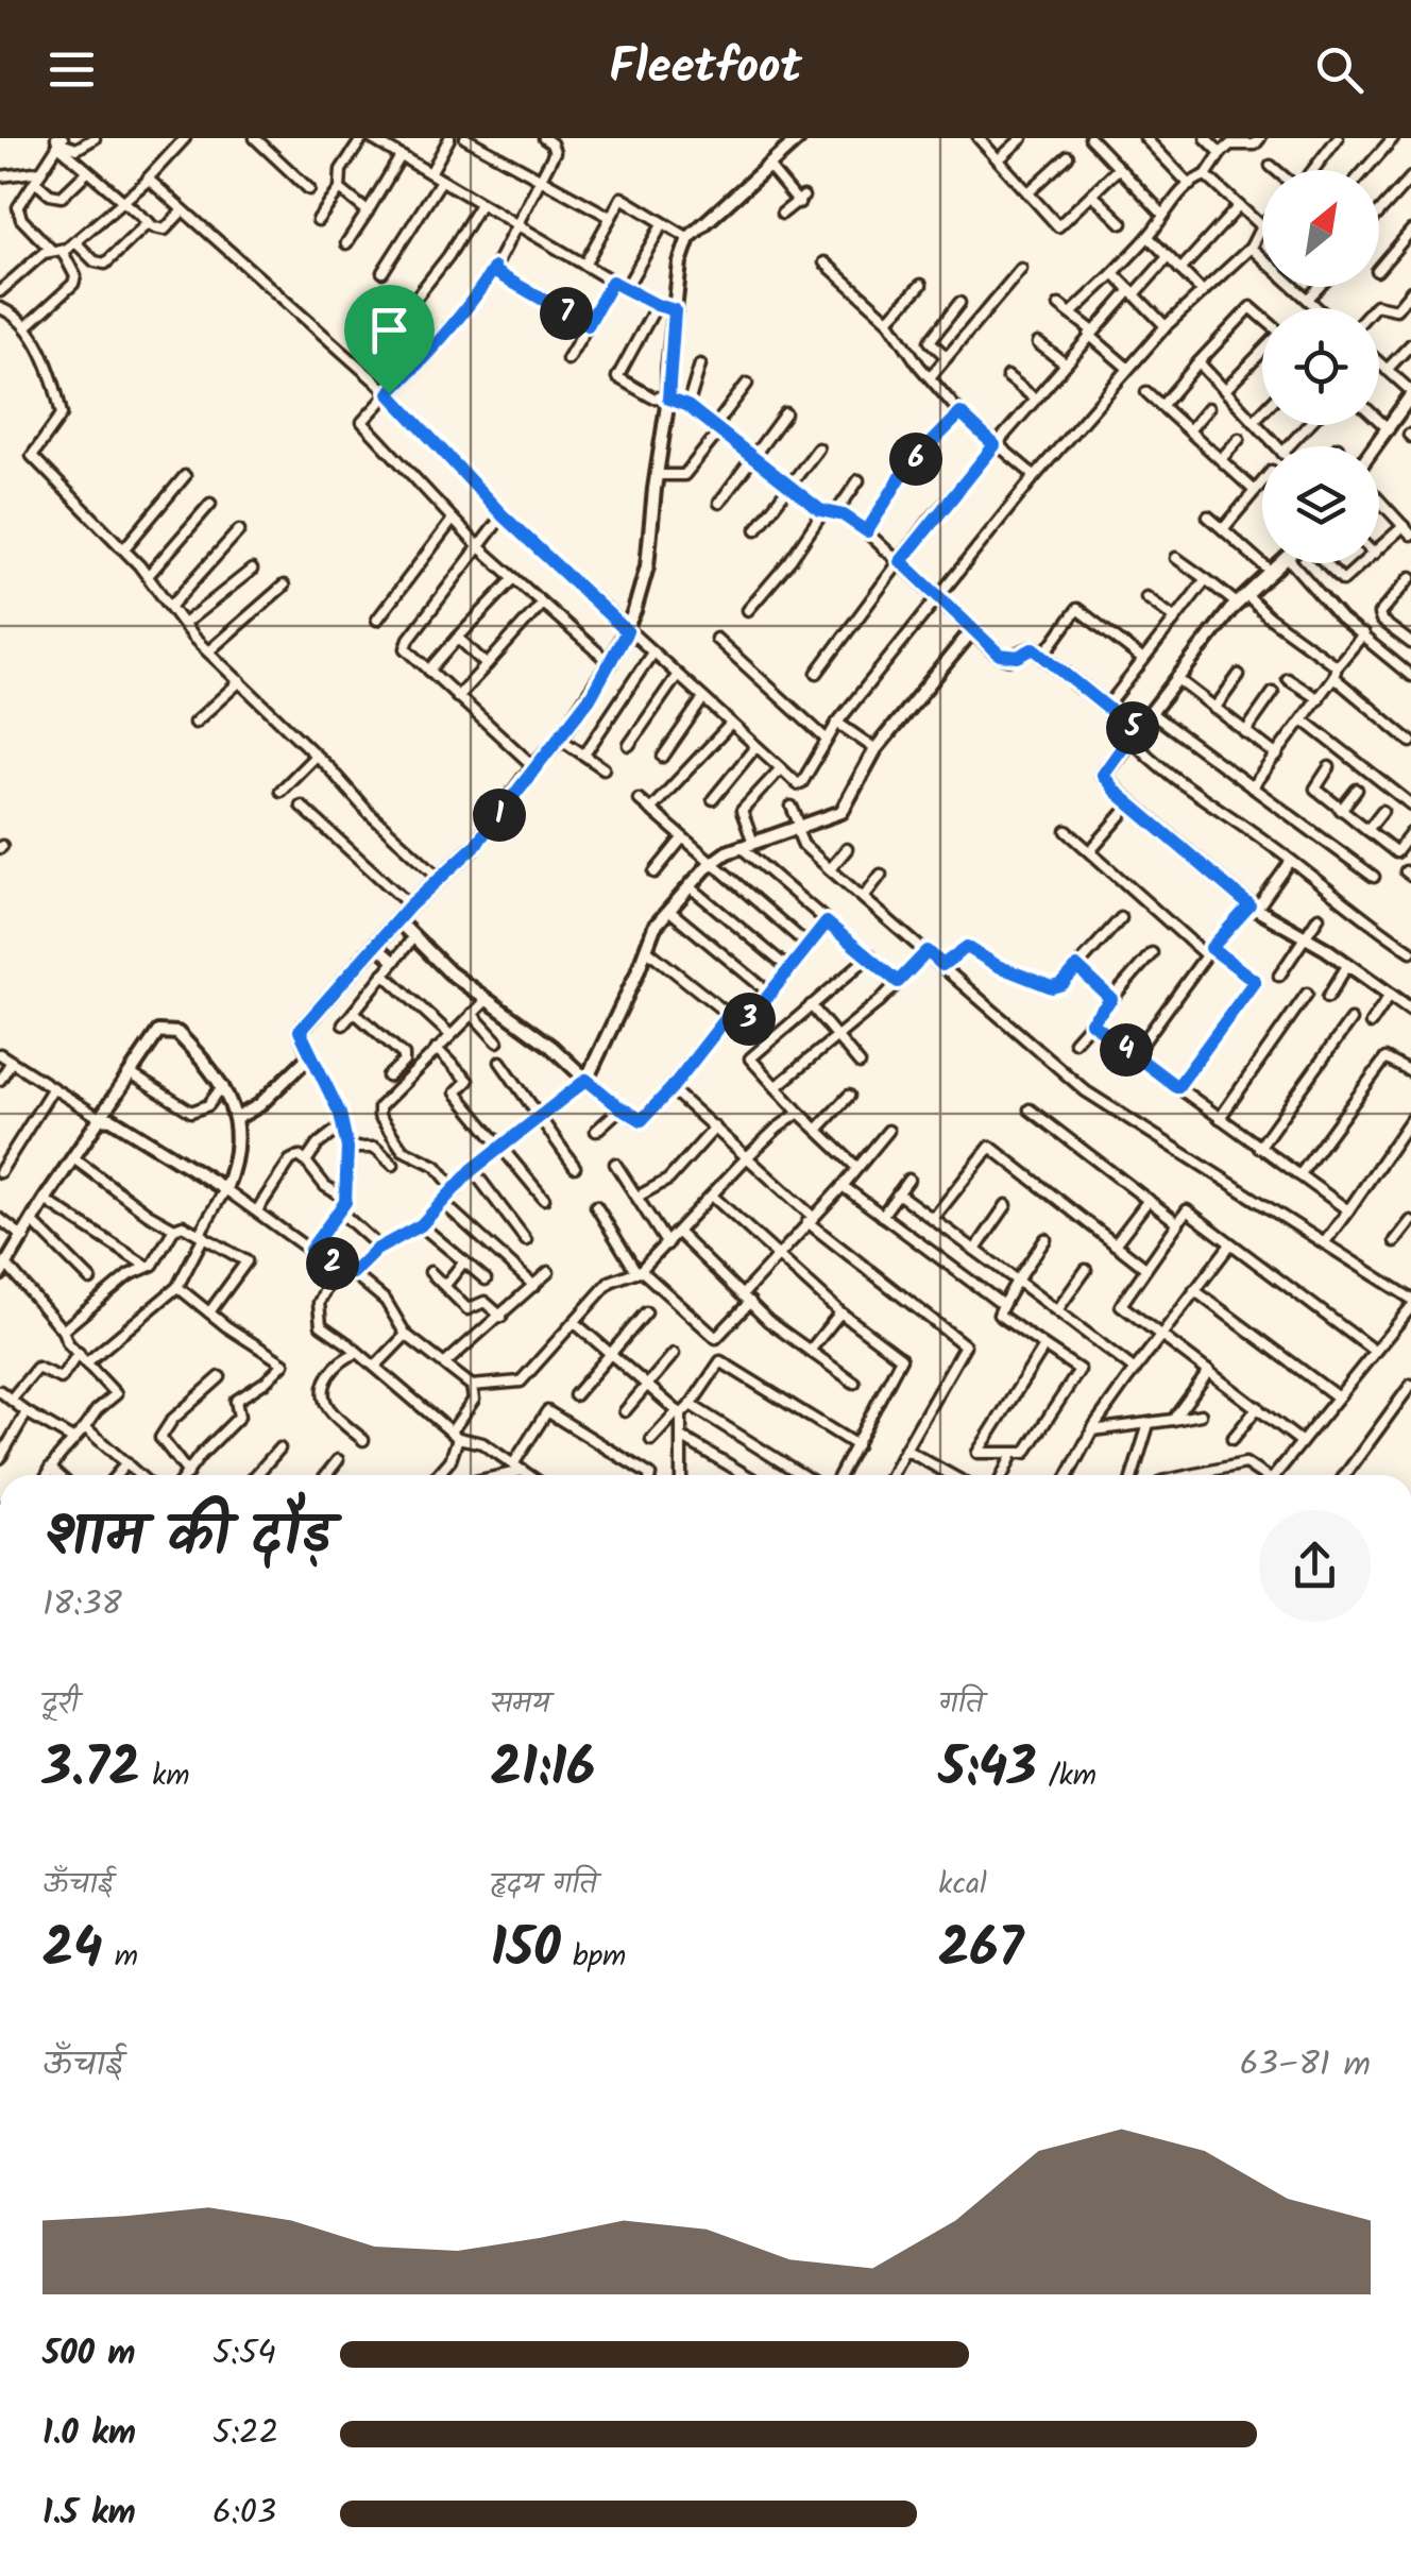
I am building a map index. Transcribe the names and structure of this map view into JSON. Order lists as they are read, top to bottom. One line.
{"north":"top right","page":{"header":"Fleetfoot","pins":["7","6","5","1","3","4","2"],"heading":["शाम की दौड़","18:38"],"stats":[["दूरी","3.72 km"],["समय","21:16"],["गति","5:43 /km"],["ऊँचाई","24 m"],["हृदय गति","150 bpm"],["kcal","267"]],"chart":["ऊँचाई","63–81 m"],"list":[{"name":"500 m","note":"5:54"},{"name":"1.0 km","note":"5:22"},{"name":"1.5 km","note":"6:03"}]}}
